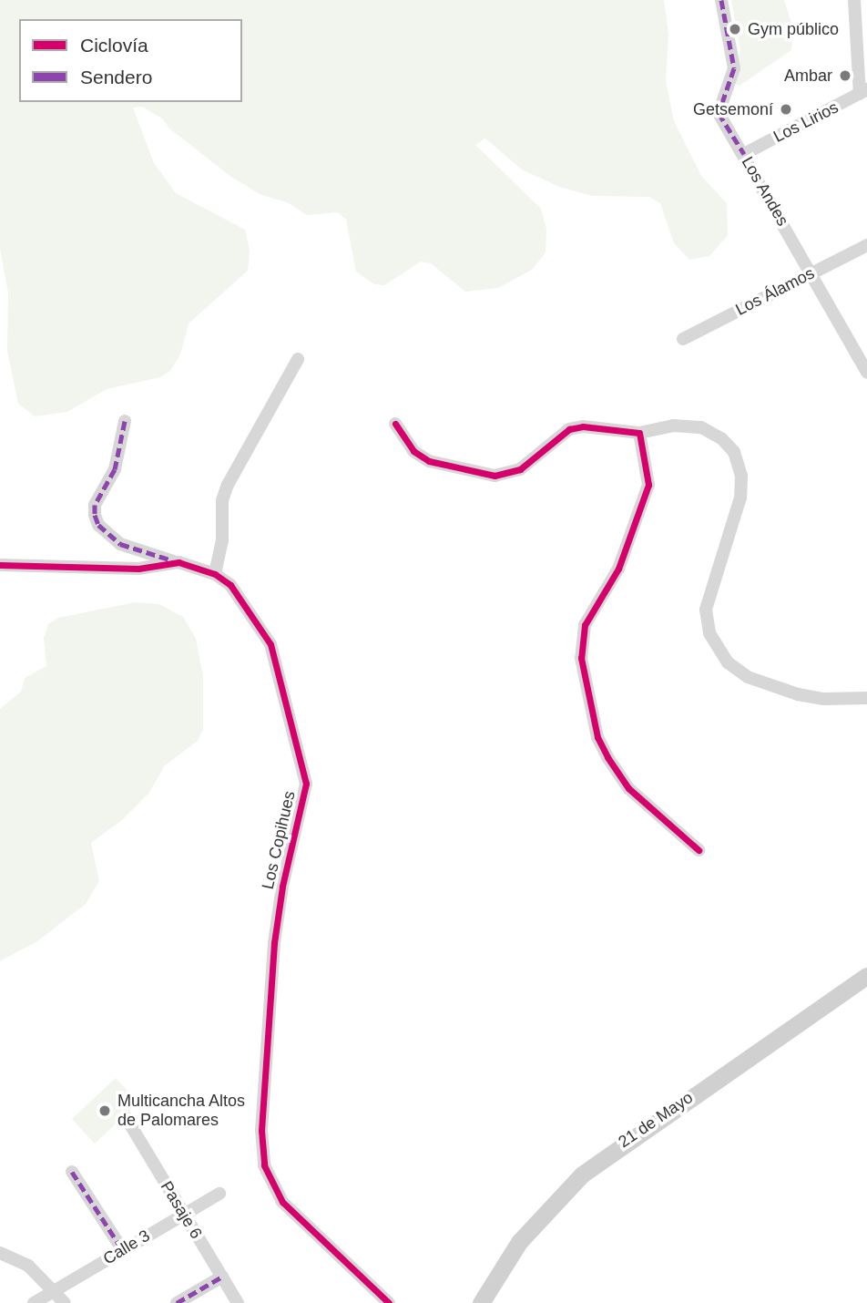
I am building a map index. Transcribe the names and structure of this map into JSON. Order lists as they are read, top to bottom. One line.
{"streets":{"street":["Los Lirios","Los Andes","Los Álamos","Los Copihues","21 de Mayo","Pasaje 6","Calle 3"]},"crossings":[["Los Lirios","Los Andes"],["Los Andes","Los Álamos"],["Pasaje 6","Calle 3"]],"places":["Gym público","Ambar","Getsemoní","Multicancha Altos de Palomares"],"legend":["Ciclovía","Sendero"]}
